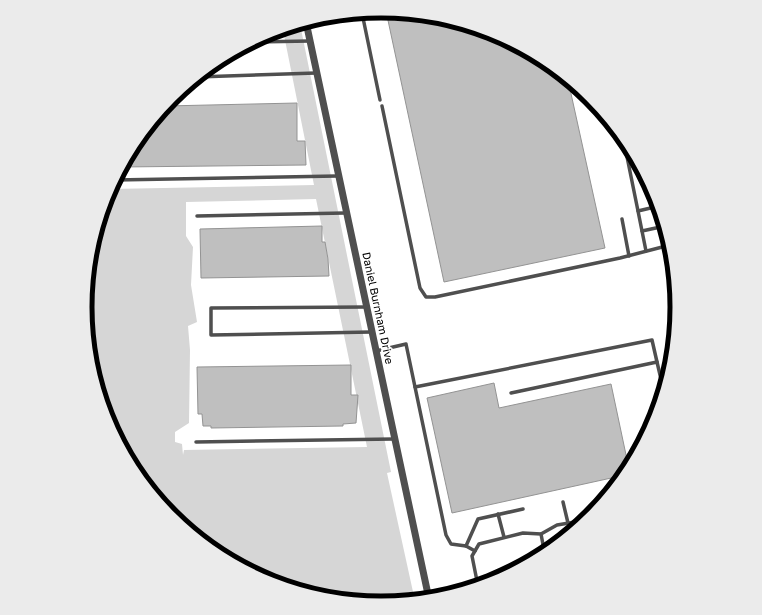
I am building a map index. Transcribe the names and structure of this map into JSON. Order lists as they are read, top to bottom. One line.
{"streets":{"street":["Daniel Burnham Drive"]}}
